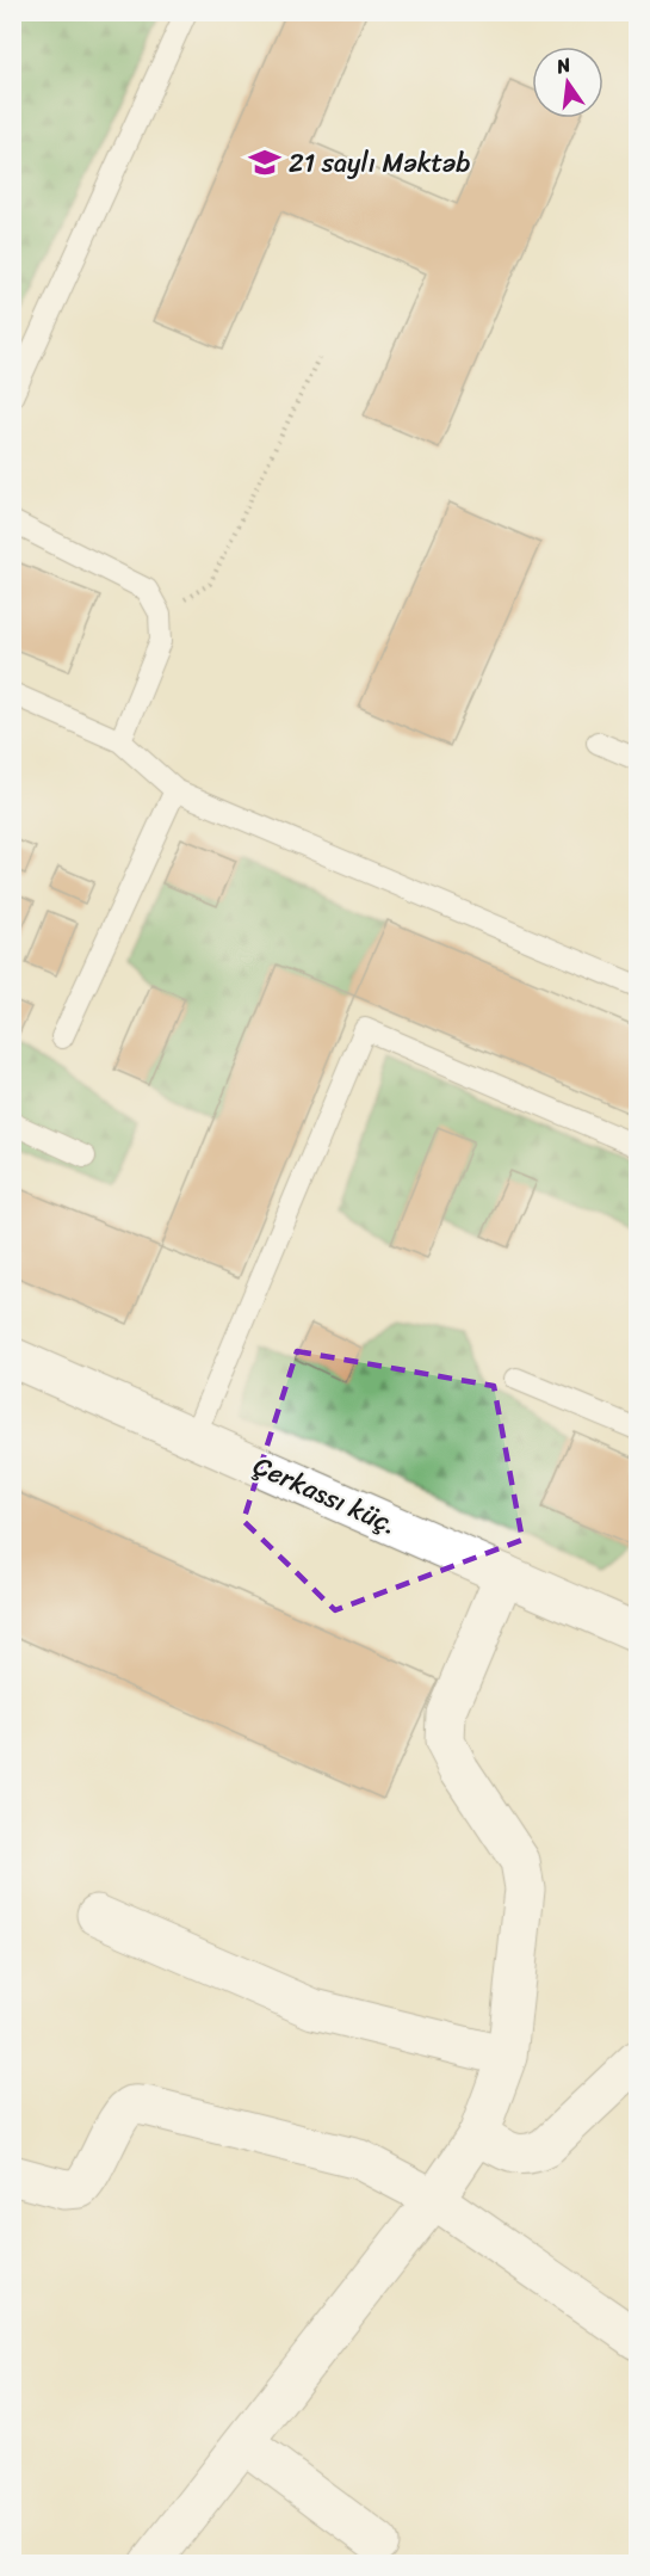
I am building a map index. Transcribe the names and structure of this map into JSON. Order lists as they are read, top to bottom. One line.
{"streets":{"street":["Çerkassı küç."]},"places":{"school or university":["21 saylı Məktəb"]},"north":"top"}
